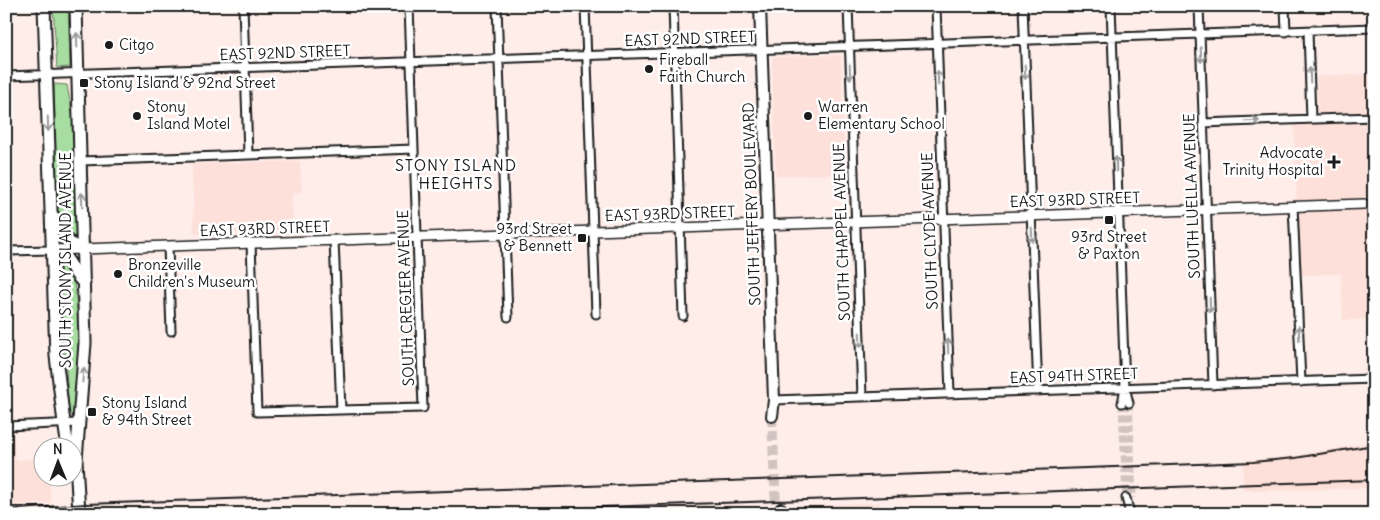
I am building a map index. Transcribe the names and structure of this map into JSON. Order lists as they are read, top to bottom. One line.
{"streets":{"highway":["SOUTH STONY ISLAND AVENUE"],"main road":["SOUTH JEFFERY BOULEVARD"],"street":["EAST 92ND STREET","SOUTH LUELLA AVENUE","EAST 93RD STREET","SOUTH CLYDE AVENUE","SOUTH CHAPPEL AVENUE","SOUTH CREGIER AVENUE","EAST 94TH STREET"]},"crossings":[["EAST 92ND STREET","SOUTH LUELLA AVENUE"],["EAST 92ND STREET","SOUTH JEFFERY BOULEVARD"],["EAST 92ND STREET","SOUTH CLYDE AVENUE"],["EAST 92ND STREET","SOUTH CHAPPEL AVENUE"],["EAST 92ND STREET","SOUTH STONY ISLAND AVENUE"],["EAST 92ND STREET","SOUTH CREGIER AVENUE"],["SOUTH LUELLA AVENUE","EAST 93RD STREET"],["SOUTH LUELLA AVENUE","EAST 94TH STREET"],["EAST 93RD STREET","SOUTH JEFFERY BOULEVARD"],["EAST 93RD STREET","SOUTH CLYDE AVENUE"],["EAST 93RD STREET","SOUTH CHAPPEL AVENUE"],["EAST 93RD STREET","SOUTH STONY ISLAND AVENUE"],["EAST 93RD STREET","SOUTH CREGIER AVENUE"],["SOUTH JEFFERY BOULEVARD","EAST 94TH STREET"],["SOUTH CLYDE AVENUE","EAST 94TH STREET"],["SOUTH CHAPPEL AVENUE","EAST 94TH STREET"]],"one_way":["SOUTH LUELLA AVENUE","SOUTH CLYDE AVENUE","SOUTH CHAPPEL AVENUE"],"districts":["STONY ISLAND HEIGHTS"],"places":{"other":["Citgo","Fireball Faith Church","Stony Island Motel","Warren Elementary School","Bronzeville Children's Museum"],"transit":["Stony Island & 92nd Street","93rd Street & Paxton","93rd Street & Bennett","Stony Island & 94th Street"],"health":["Advocate Trinity Hospital"]},"north":"top"}
